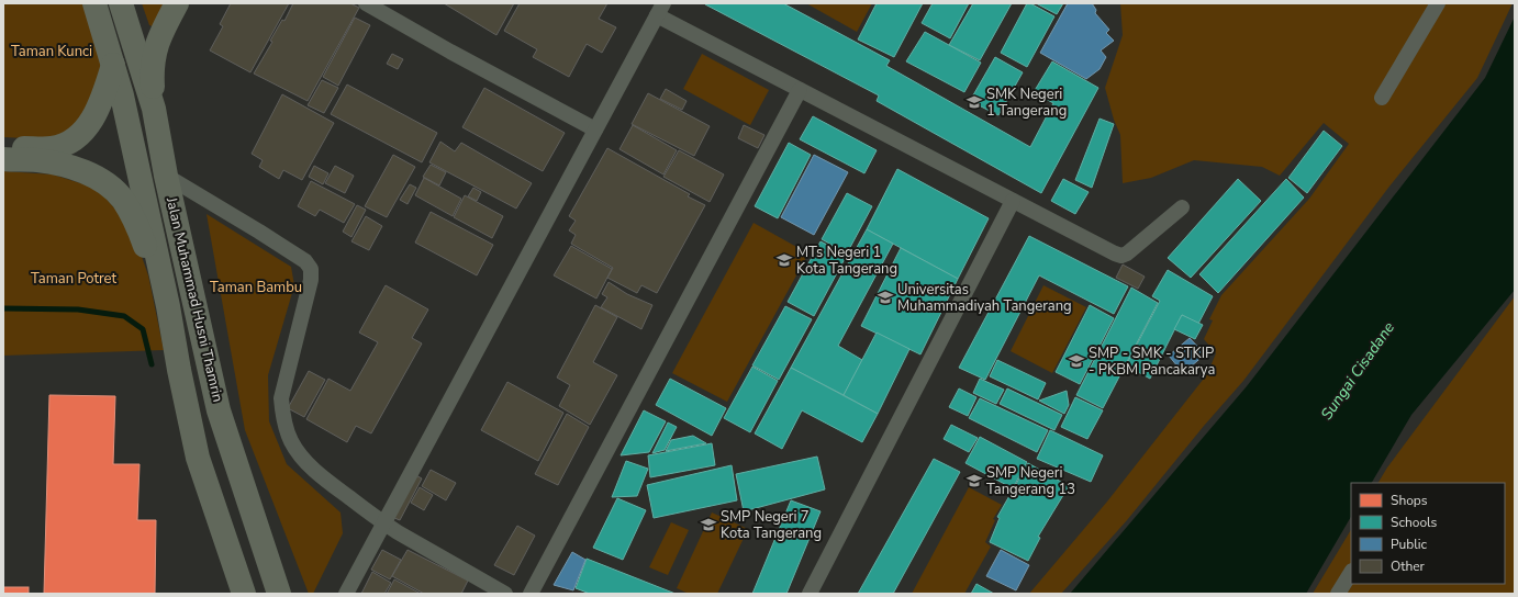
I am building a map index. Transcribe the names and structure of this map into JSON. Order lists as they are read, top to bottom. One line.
{"streets":{"main road":["Jalan Muhammad Husni Thamrin"]},"water":["Sungai Cisadane"],"parks":["Taman Kunci","Taman Potret","Taman Bambu"],"places":{"school or university":["SMK Negeri 1 Tangerang","MTs Negeri 1 Kota Tangerang","Universitas Muhammadiyah Tangerang","SMP - SMK - STKIP - PKBM Pancakarya","SMP Negeri Tangerang 13","SMP Negeri 7 Kota Tangerang"]},"legend":["Shops","Schools","Public","Other"]}
